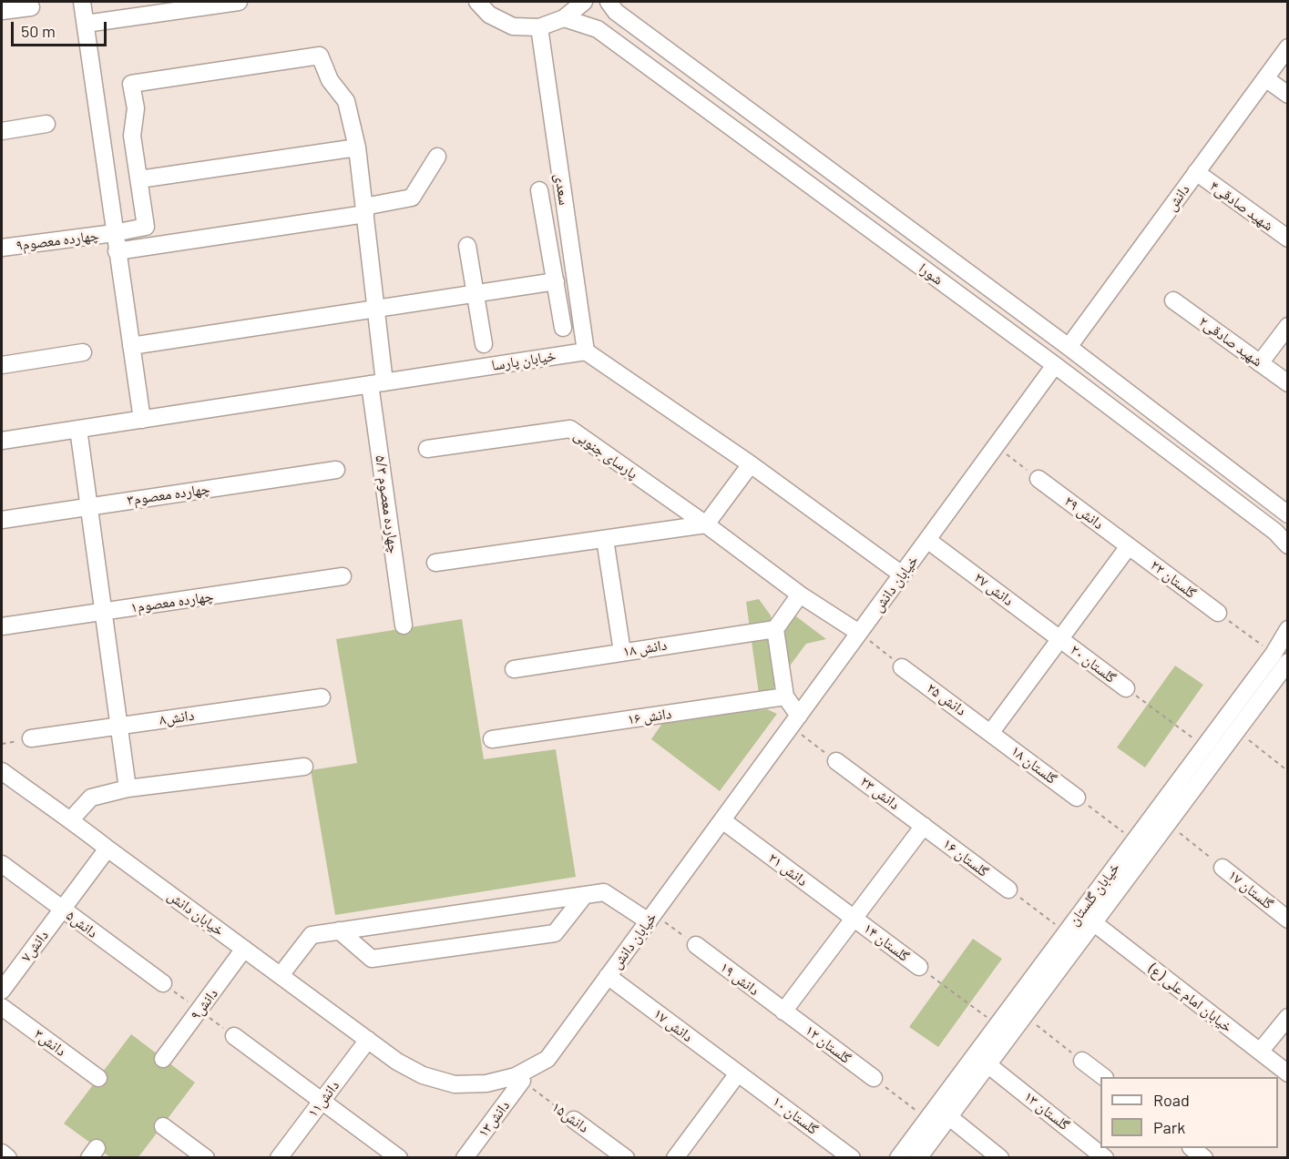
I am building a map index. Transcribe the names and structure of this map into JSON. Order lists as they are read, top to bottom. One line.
{"streets":{"street":["سعدی","دانش","شهید صادقی۴","چهارده معصوم۹","شورا","شهید صادقی۲","خیابان پارسا","پارسای جنوبی","چهارده معصوم۳","چهارده معصوم ۵/۳","دانش ۲۹","گلستان ۲۲","خیابان دانش","دانش ۲۷","چهارده معصوم۱","دانش ۱۸","گلستان ۲۰","دانش ۲۵","دانش ۱۶","دانش۸","گلستان ۱۸","دانش ۲۳","گلستان ۱۶","دانش ۲۱","گلستان ۱۷","خیابان گلستان","دانش۵","گلستان ۱۴","دانش۷","دانش ۱۹","خیابان امام علی (ع)","دانش۹","دانش ۱۷","دانش۳","گلستان ۱۲","دانش۱۱","گلستان ۱۳","گلستان ۱۰","دانش۱۵","دانش۱۳"]},"crossings":[["سعدی","خیابان پارسا"],["دانش","شهید صادقی۴"],["دانش","شورا"],["چهارده معصوم۹","چهارده معصوم ۵/۳"],["شورا","خیابان دانش"],["خیابان پارسا","چهارده معصوم ۵/۳"],["پارسای جنوبی","خیابان دانش"],["دانش ۲۹","گلستان ۲۲"],["خیابان دانش","دانش ۲۷"],["خیابان دانش","دانش ۲۱"],["خیابان دانش","دانش۷"],["خیابان دانش","دانش۹"],["خیابان دانش","دانش ۱۷"],["خیابان دانش","دانش۱۱"],["دانش ۲۷","گلستان ۲۰"],["دانش ۲۵","گلستان ۱۸"],["دانش ۲۳","گلستان ۱۶"],["دانش ۲۱","گلستان ۱۴"],["خیابان گلستان","خیابان امام علی (ع)"],["خیابان گلستان","گلستان ۱۳"],["دانش۵","دانش۷"],["دانش ۱۹","گلستان ۱۲"],["دانش ۱۷","گلستان ۱۰"],["دانش۱۵","دانش۱۳"]],"legend":["Road","Park"],"scale_bar":"50 m"}
